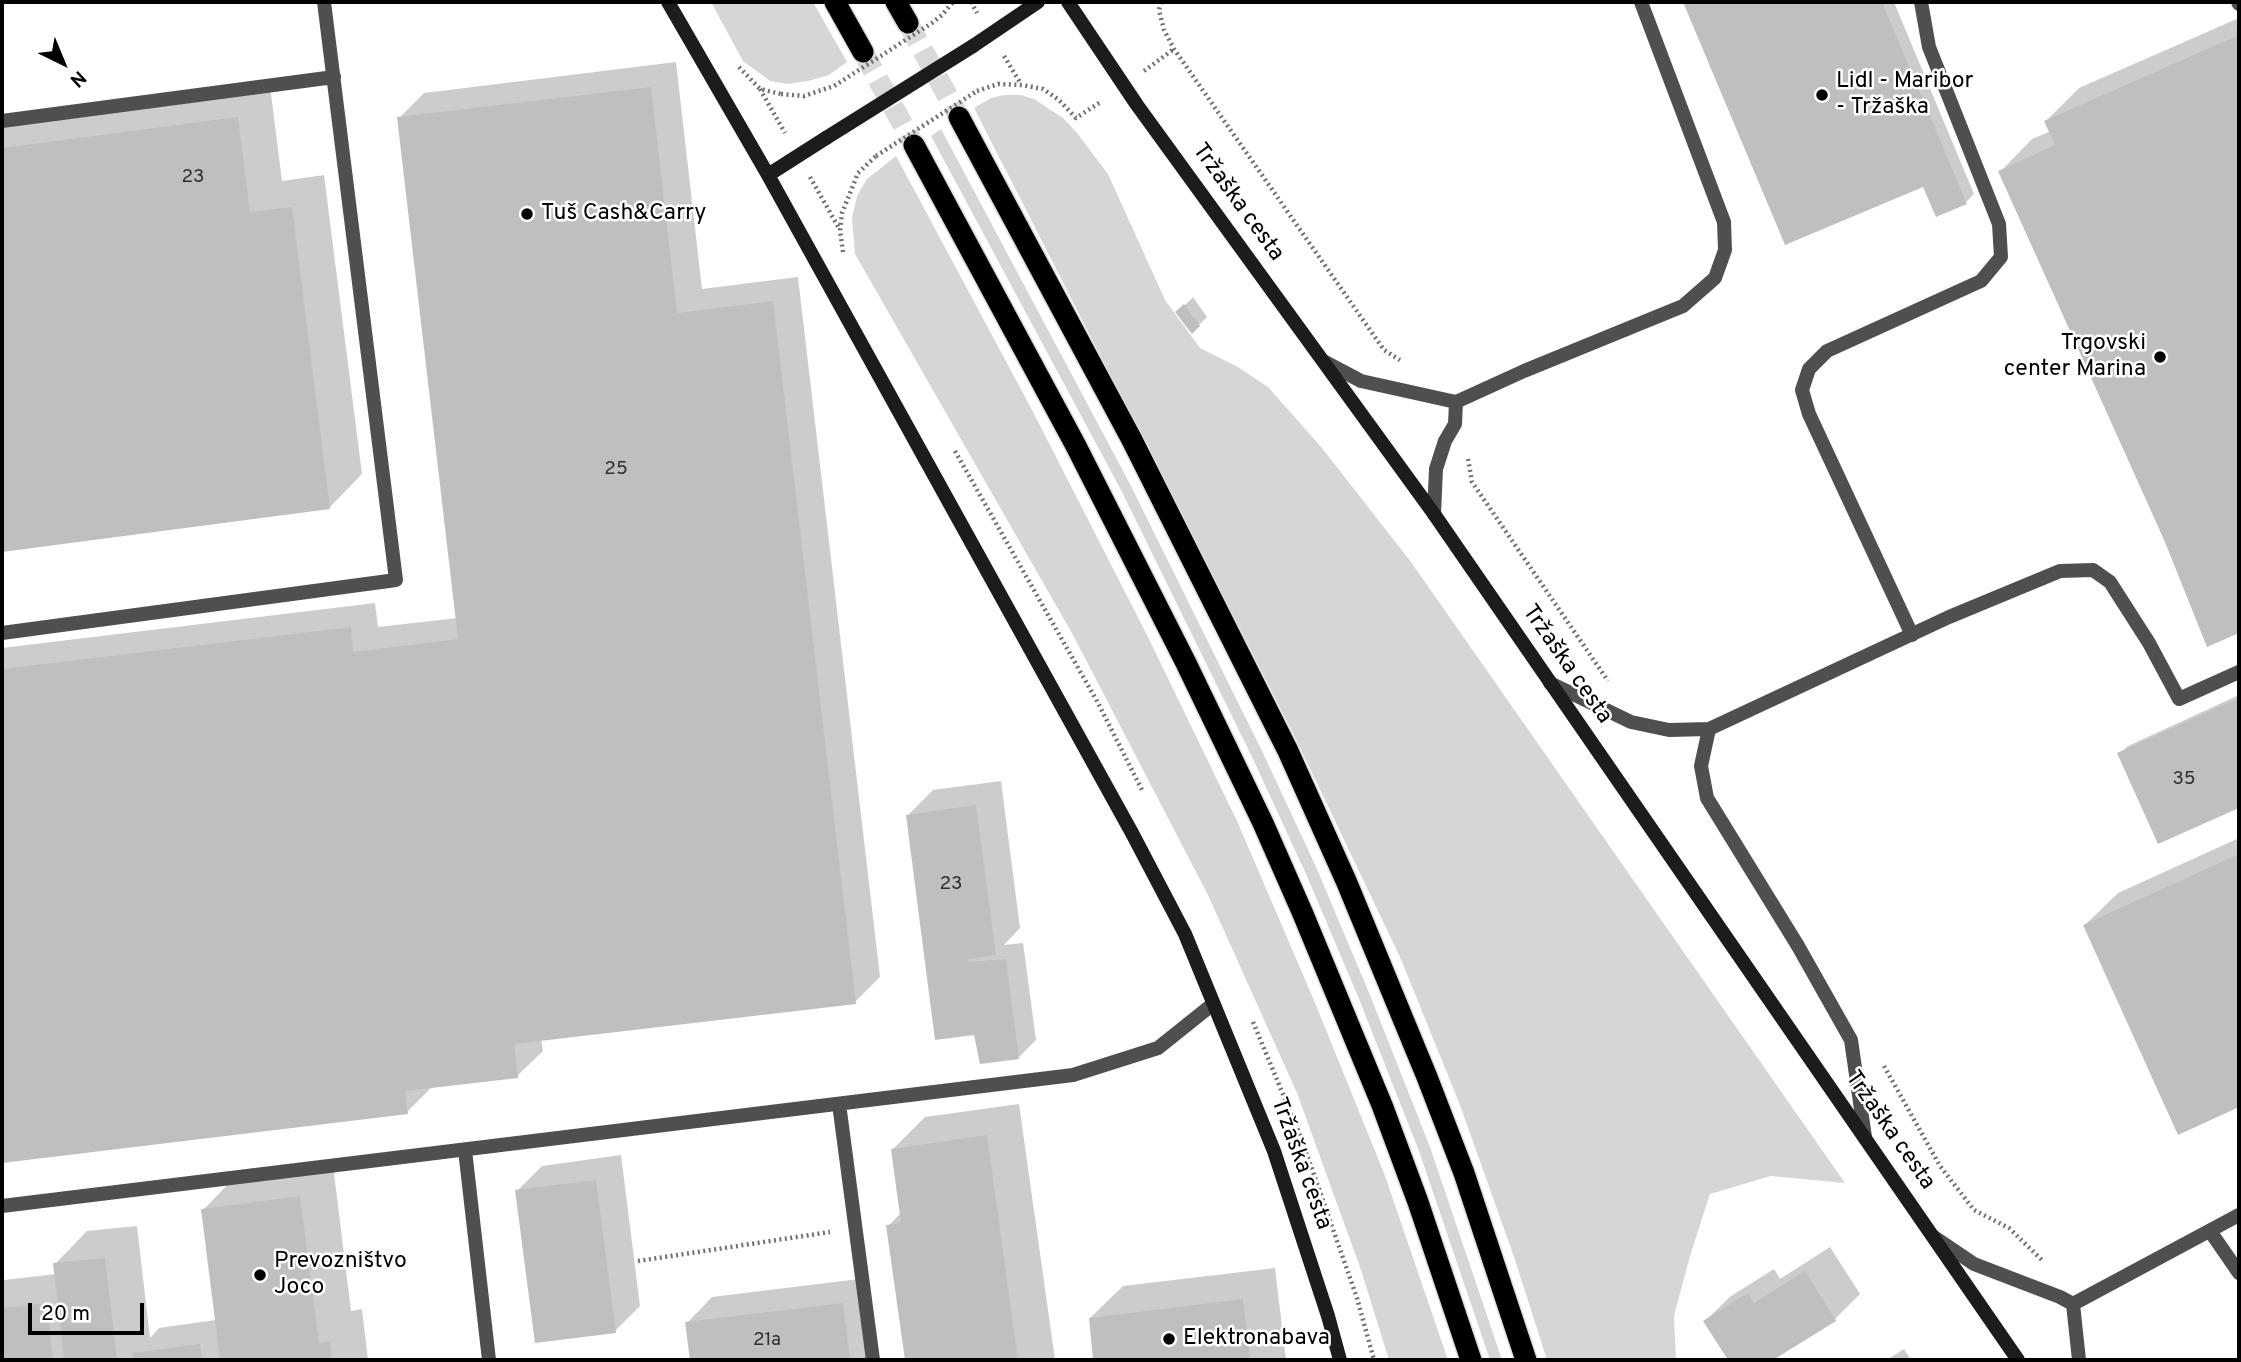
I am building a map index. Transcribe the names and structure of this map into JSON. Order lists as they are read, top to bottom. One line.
{"streets":{"street":["Tržaška cesta"]},"places":["Lidl - Maribor - Tržaška","Tuš Cash&Carry","Trgovski center Marina","Prevozništvo Joco","Elektronabava"],"house_numbers":["23","25","35","23","21a"],"scale_bar":"20 m","north":"bottom right"}
